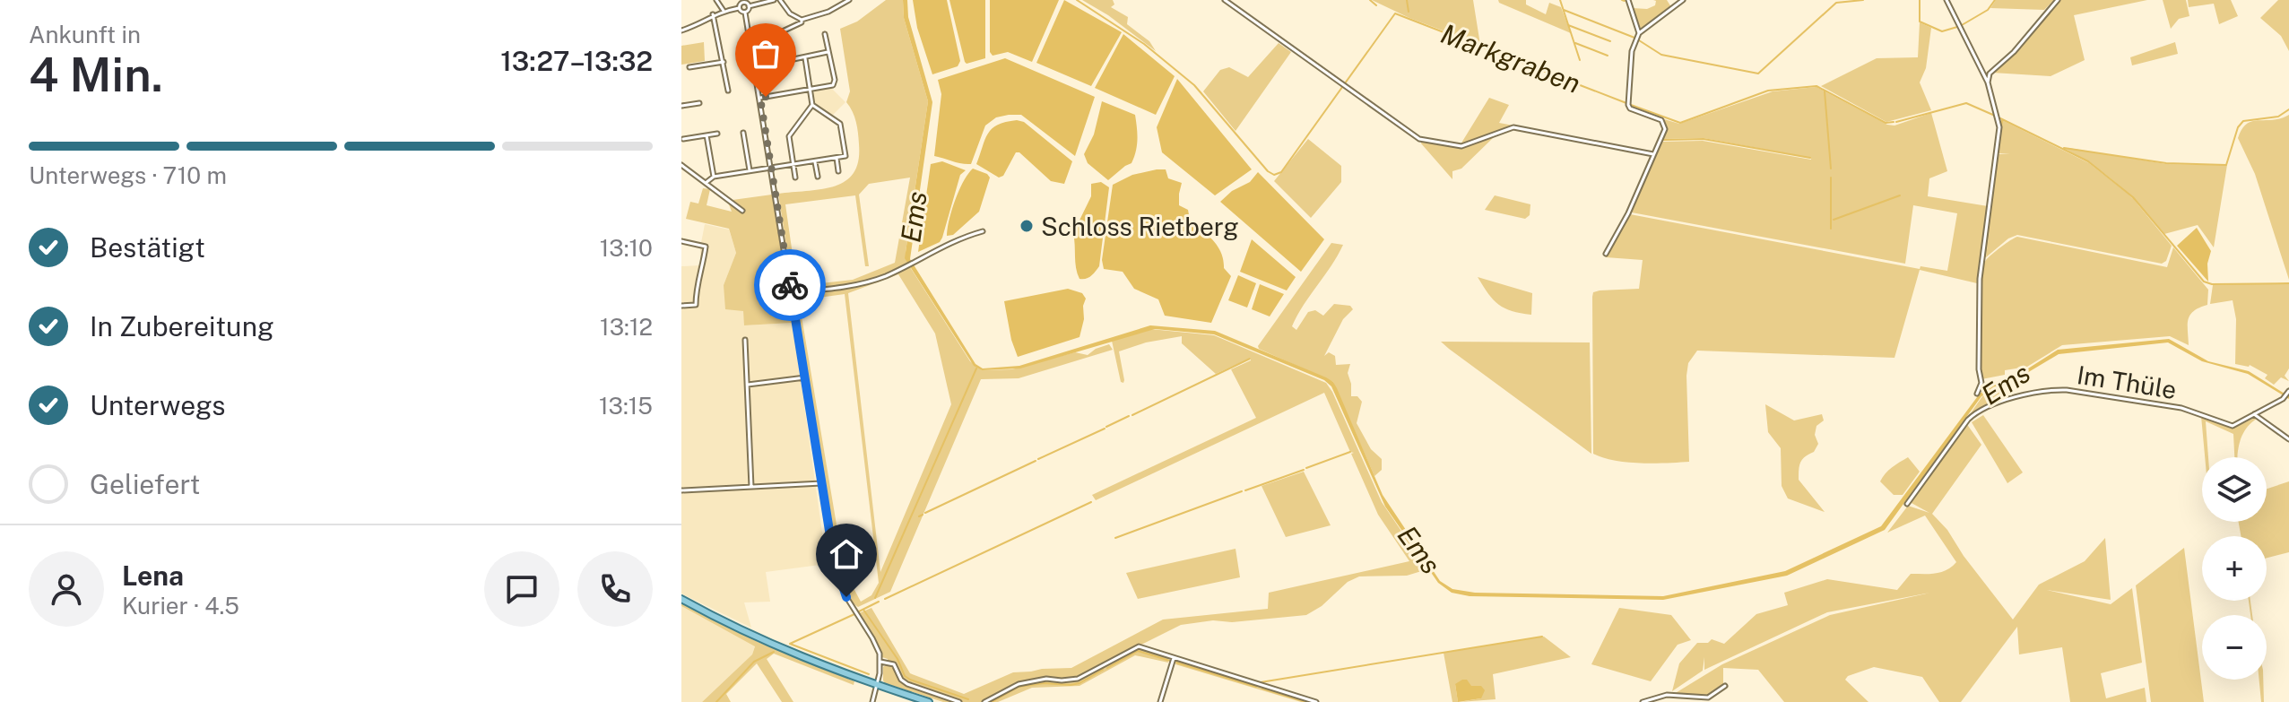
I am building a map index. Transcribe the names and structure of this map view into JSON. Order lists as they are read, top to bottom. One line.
{"streets":{"street":["Im Thüle"]},"water":["Markgraben","Ems"],"places":["Schloss Rietberg"],"page":{"heading":["4 Min.","Ankunft in","13:27–13:32"],"panel":["Lena","Kurier · 4.5"],"bar":"Unterwegs · 710 m","list":[["Bestätigt","13:10"],["In Zubereitung","13:12"],["Unterwegs","13:15"],"Geliefert"],"map_buttons":["+","−"]}}
